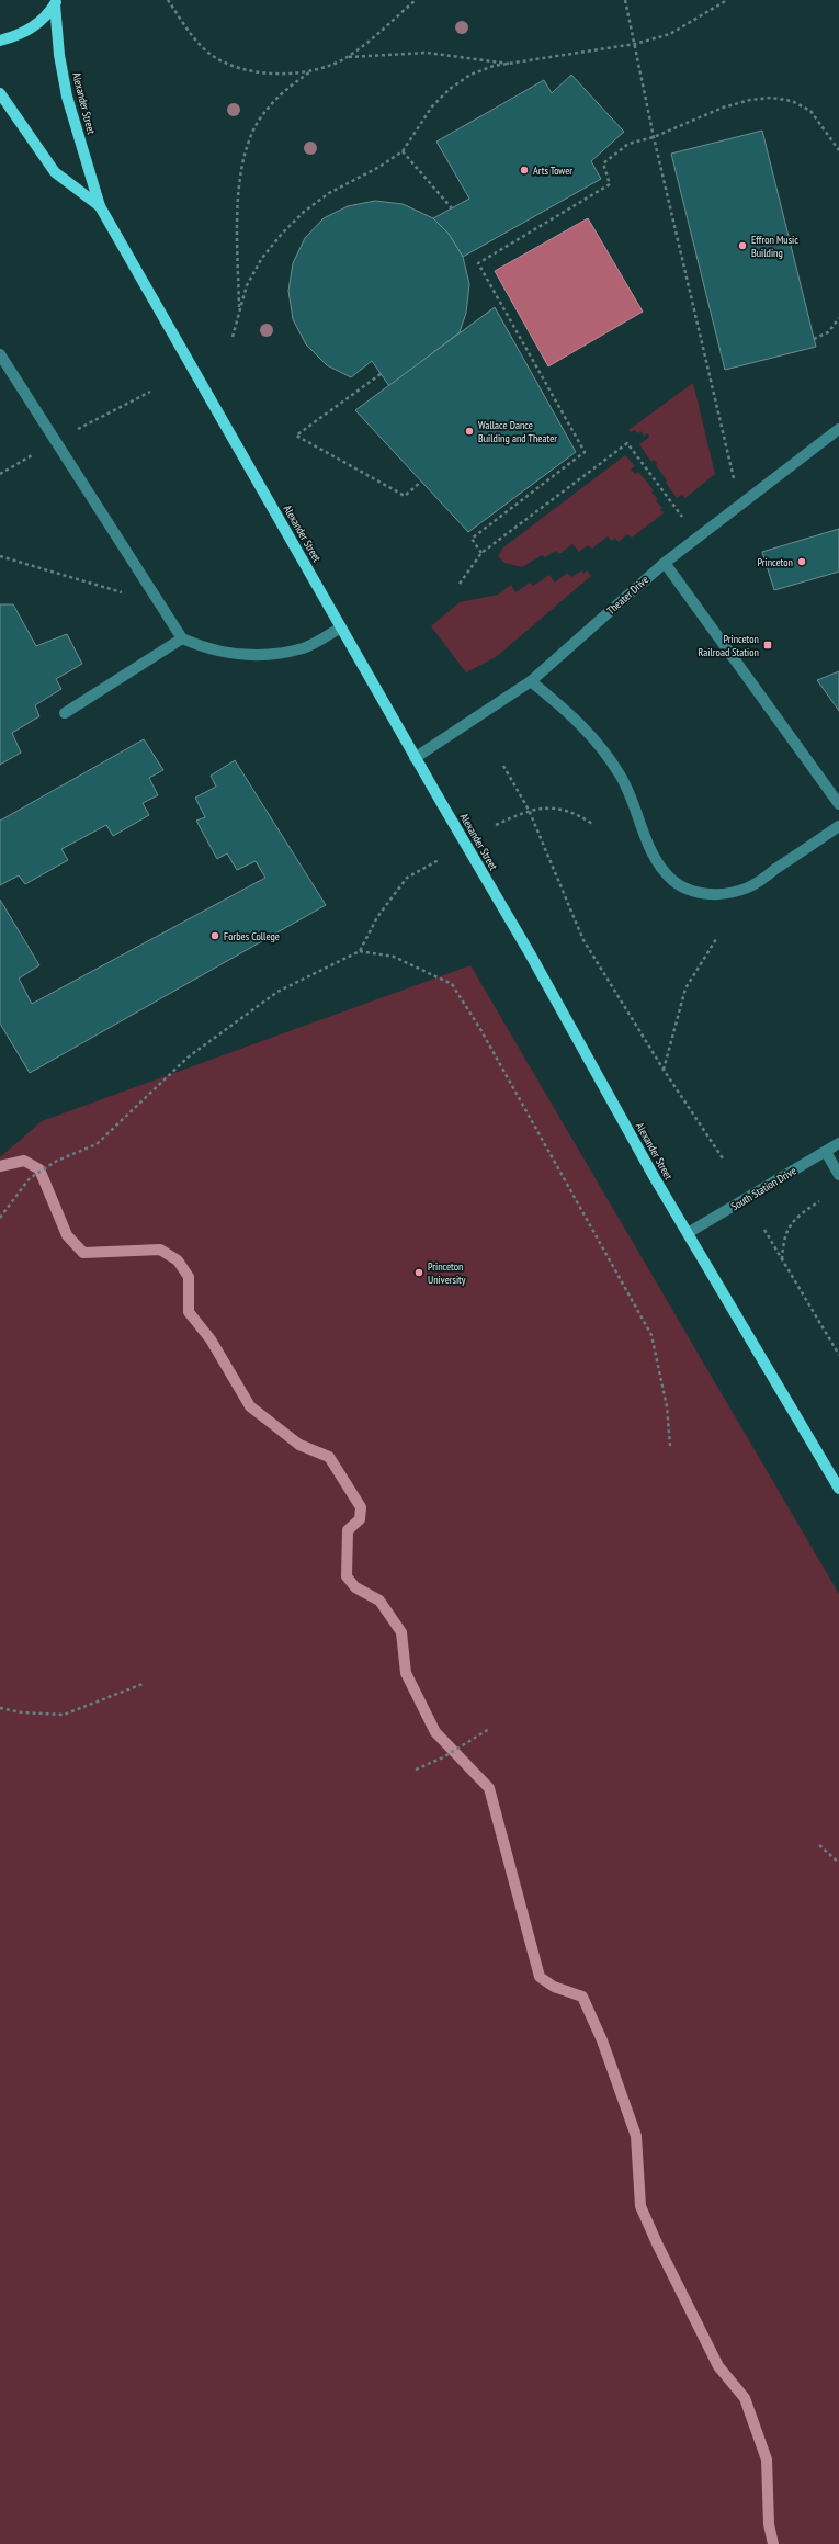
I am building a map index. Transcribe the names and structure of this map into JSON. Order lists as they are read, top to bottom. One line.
{"streets":{"main road":["Alexander Street"],"street":["Theater Drive","South Station Drive"]},"crossings":[["Alexander Street","Theater Drive"],["Alexander Street","South Station Drive"]],"places":{"other":["Arts Tower","Effron Music Building","Wallace Dance Building and Theater","Princeton","Forbes College","Princeton University"],"transit":["Princeton Railroad Station"]}}
